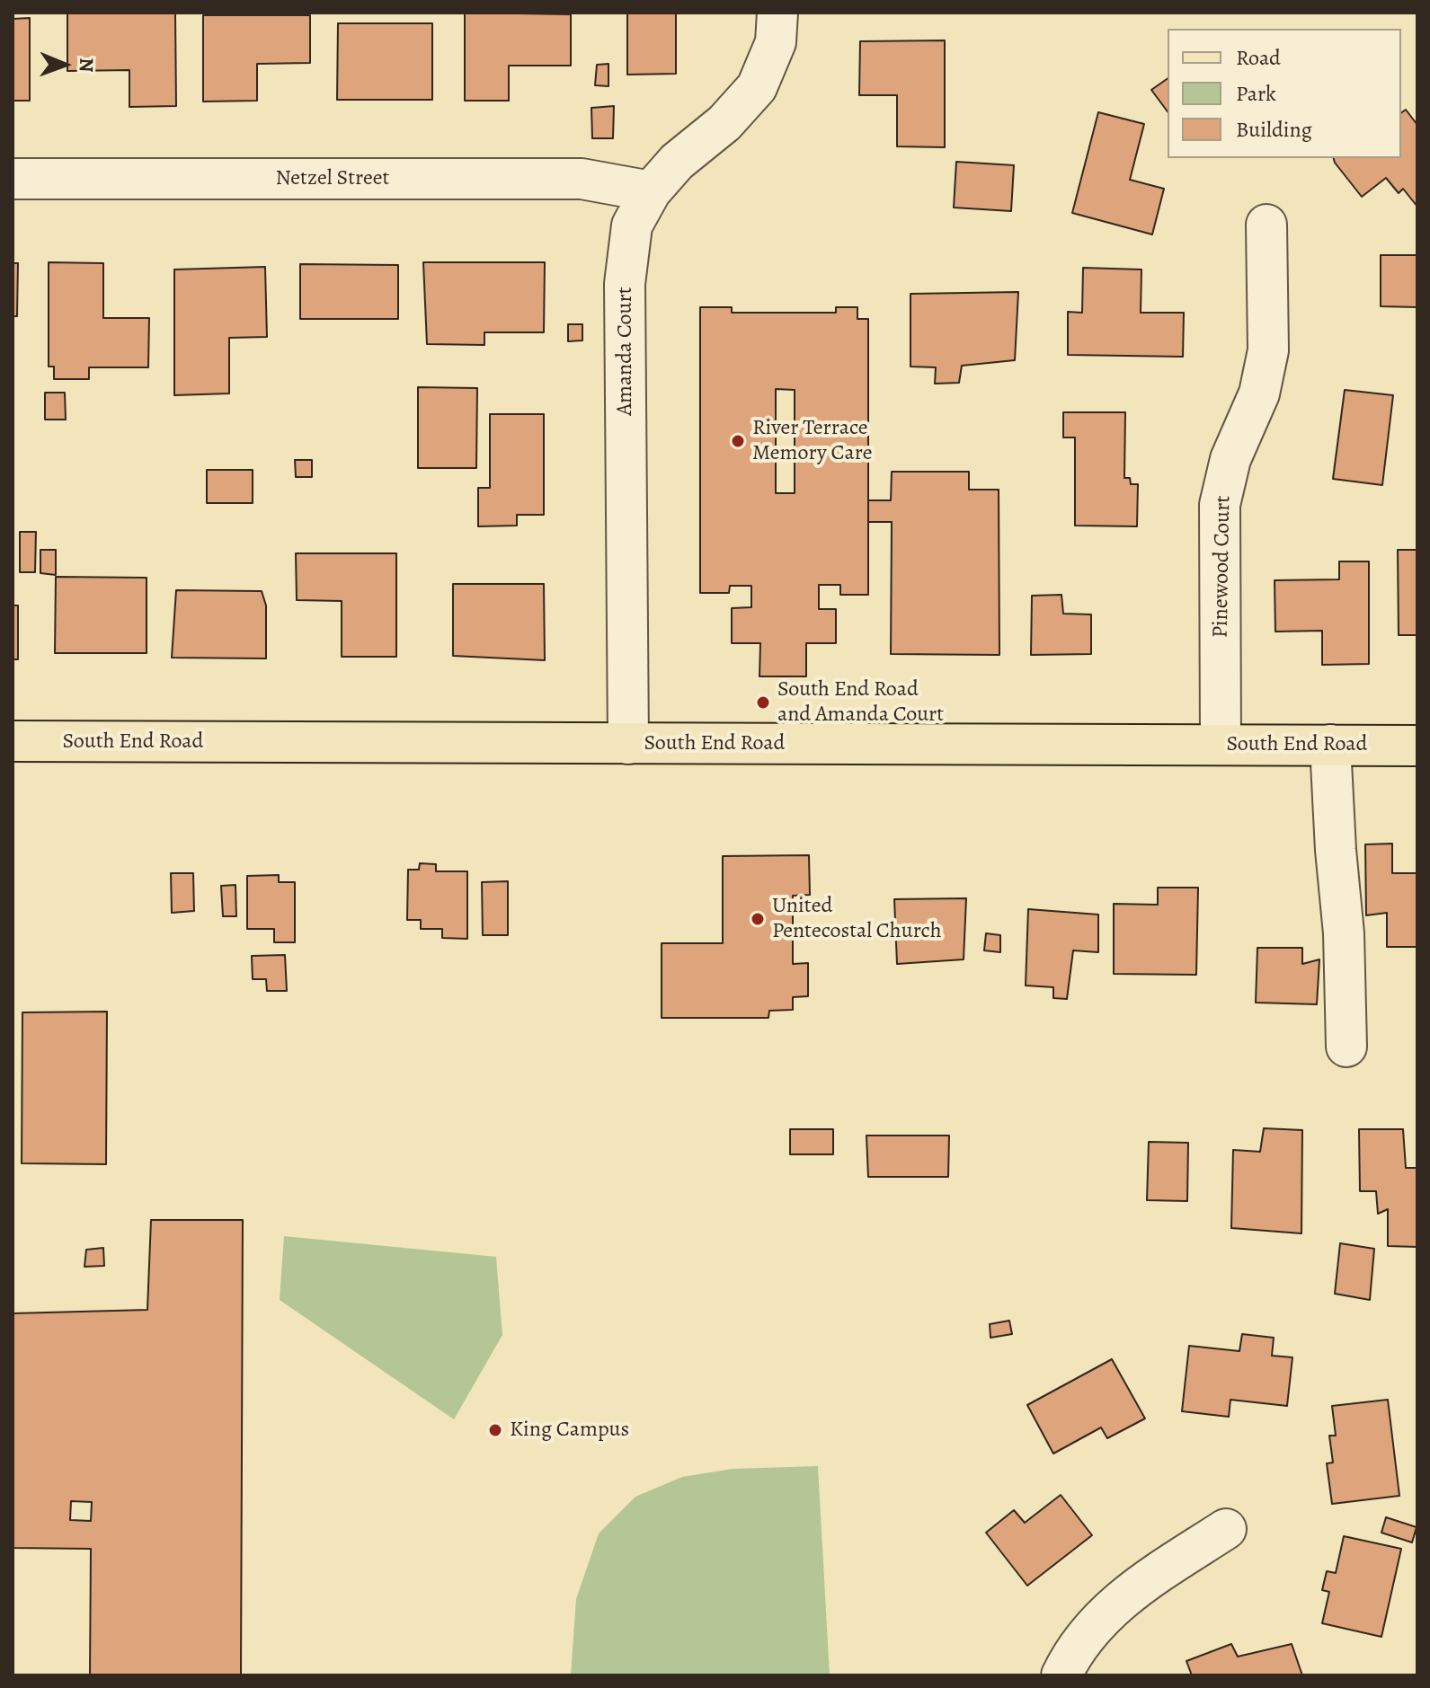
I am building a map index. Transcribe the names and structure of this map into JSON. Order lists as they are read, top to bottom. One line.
{"streets":{"main road":["South End Road"],"street":["Netzel Street","Amanda Court","Pinewood Court"]},"crossings":[["Netzel Street","Amanda Court"],["Amanda Court","South End Road"],["Pinewood Court","South End Road"]],"places":["River Terrace Memory Care","South End Road and Amanda Court","United Pentecostal Church","King Campus"],"legend":["Road","Park","Building"],"north":"right"}
